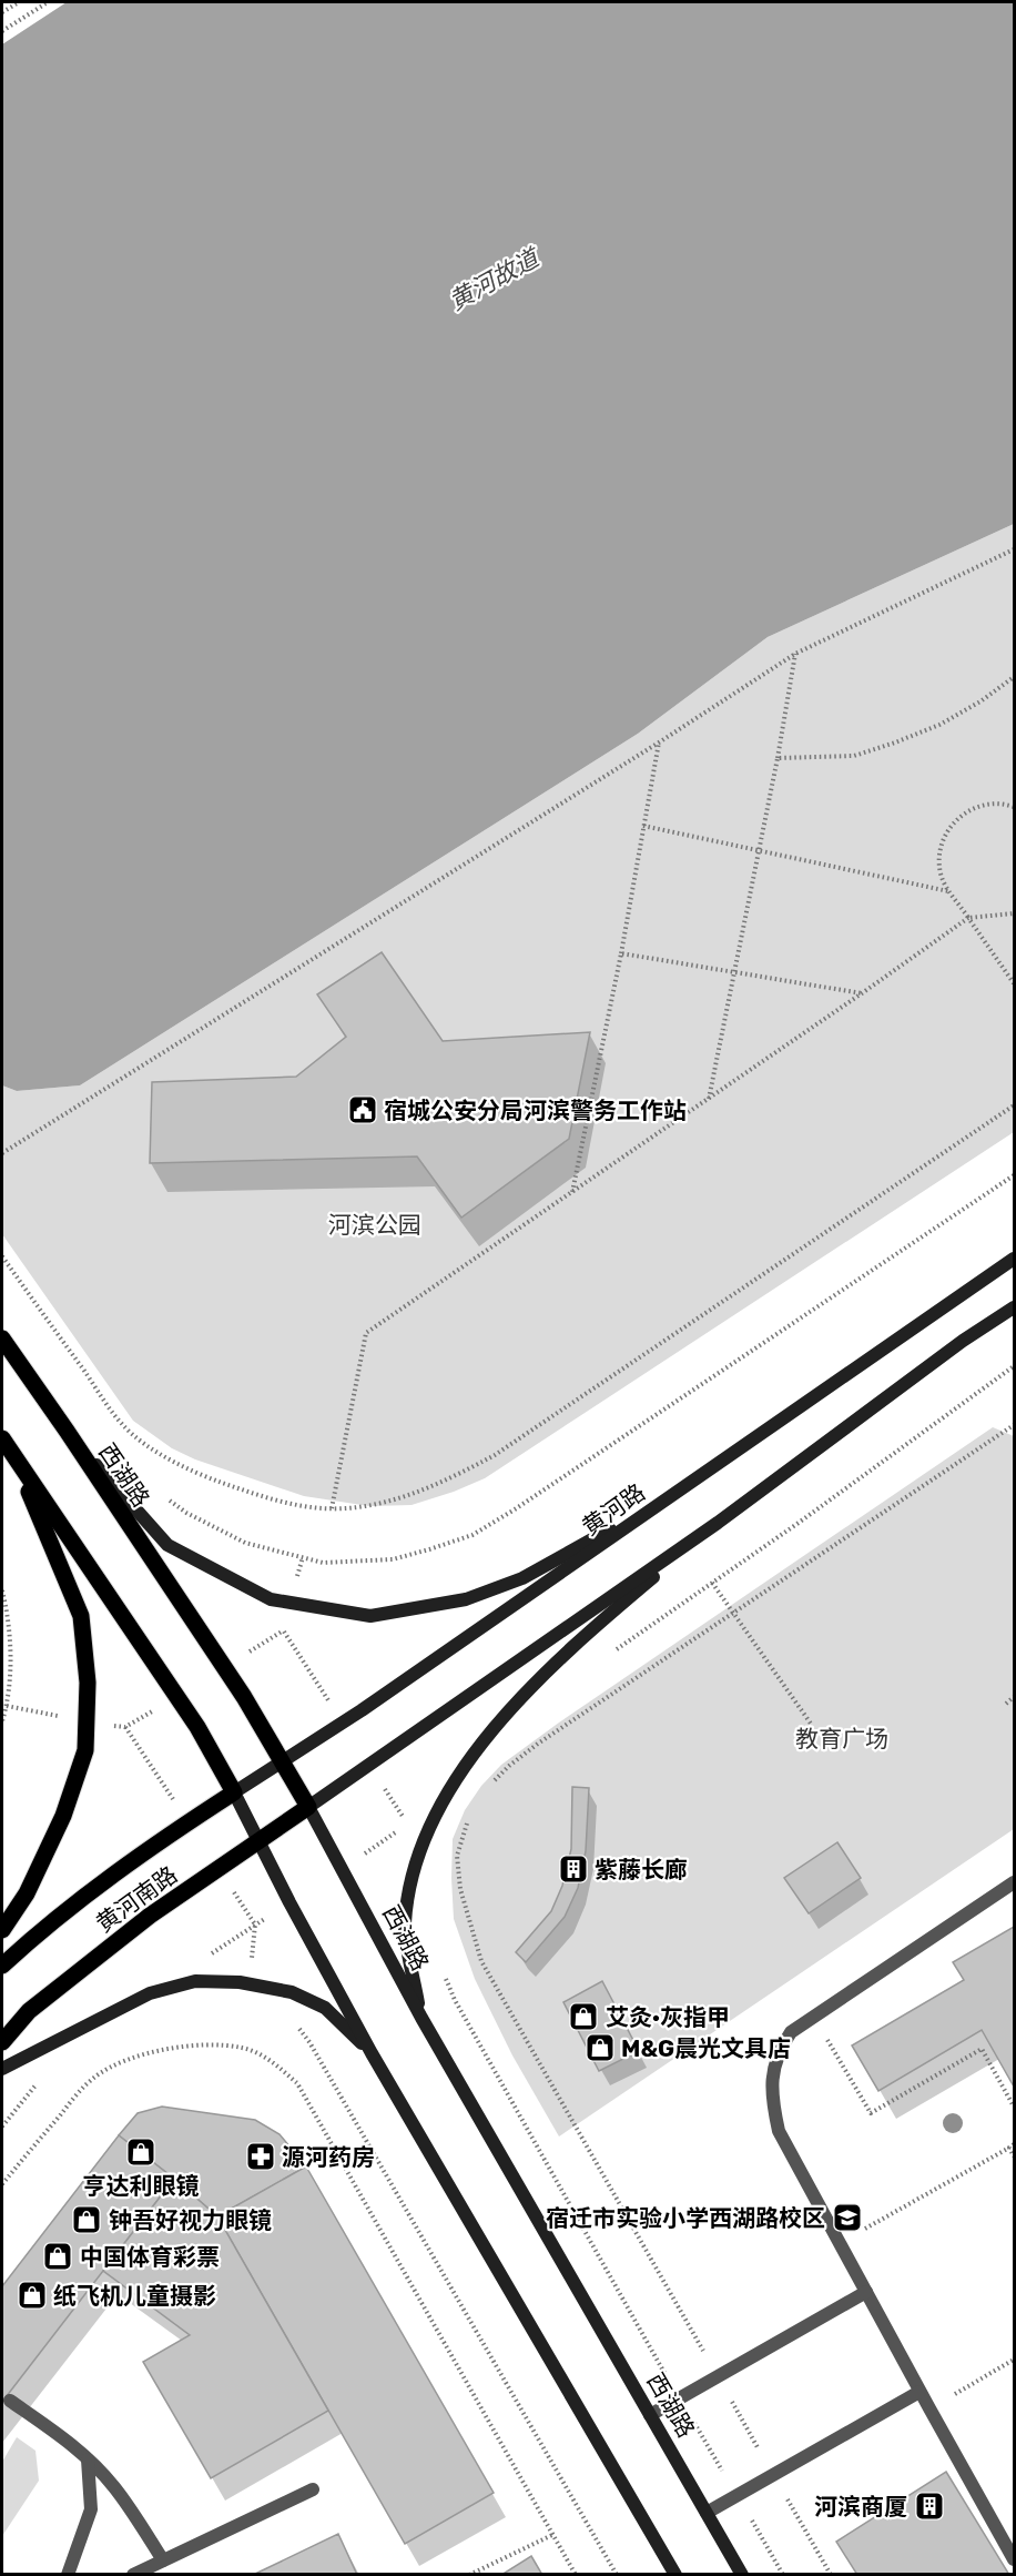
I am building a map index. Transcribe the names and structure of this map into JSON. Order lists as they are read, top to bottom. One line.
{"streets":{"main road":["西湖路","黄河路","黄河南路"]},"crossings":[["西湖路","黄河路"],["西湖路","黄河南路"],["黄河路","黄河南路"]],"water":["黄河故道"],"parks":["河滨公园","教育广场"],"places":{"public building":["宿城公安分局河滨警务工作站"],"building":["紫藤长廊","河滨商厦"],"shop":["艾灸·灰指甲","M&G晨光文具店","亨达利眼镜","钟吾好视力眼镜","中国体育彩票","纸飞机儿童摄影"],"pharmacy":["源河药房"],"school or university":["宿迁市实验小学西湖路校区"]}}
